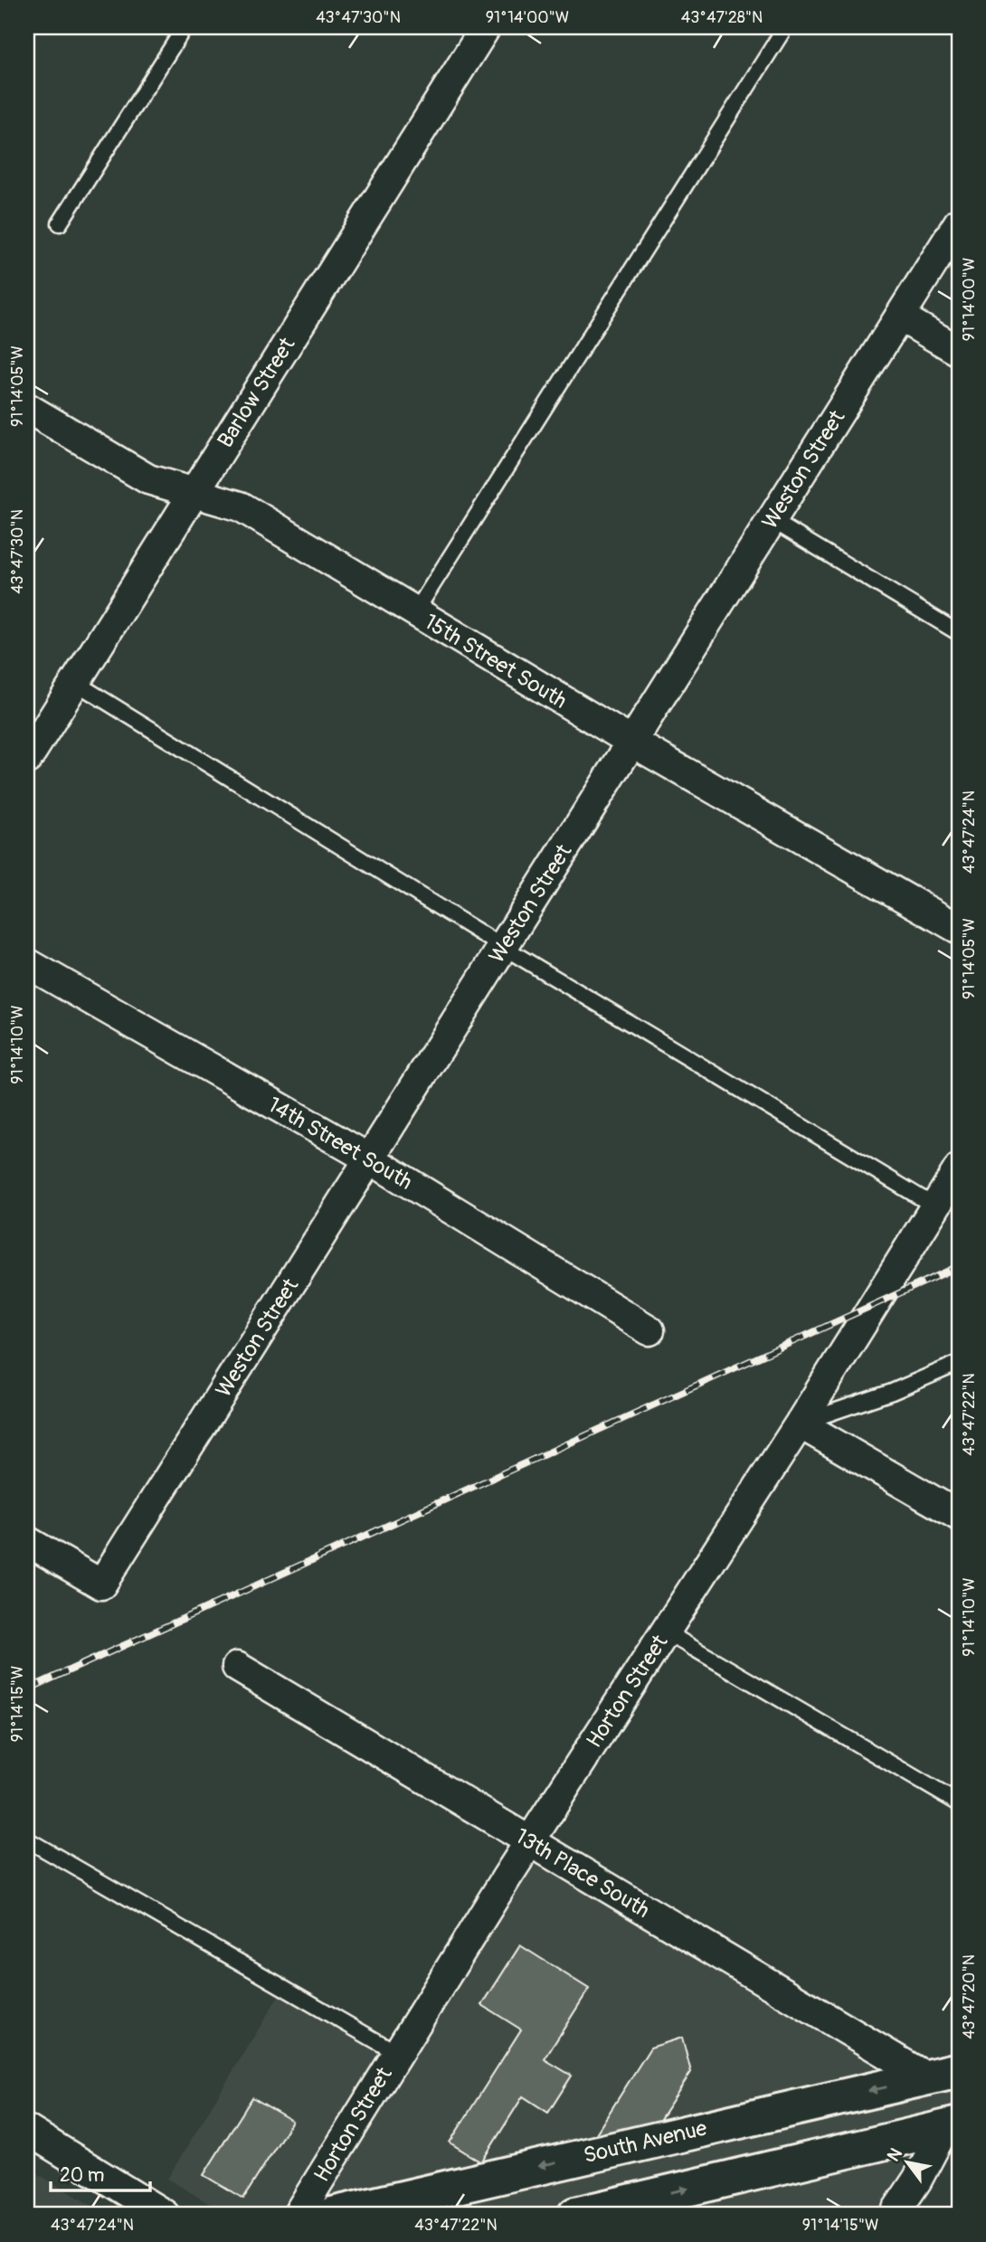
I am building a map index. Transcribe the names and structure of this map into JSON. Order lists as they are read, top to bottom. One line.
{"streets":{"highway":["South Avenue"],"street":["Barlow Street","Weston Street","15th Street South","14th Street South","Horton Street","13th Place South"]},"crossings":[["Barlow Street","15th Street South"],["Weston Street","15th Street South"],["Weston Street","14th Street South"],["Horton Street","13th Place South"],["13th Place South","South Avenue"]],"scale_bar":"20 m","north":"top left","coordinates":["43°47'30\"N","91°14'00\"W","43°47'28\"N","91°14'05\"W","43°47'24\"N","91°14'10\"W","43°47'22\"N","91°14'15\"W","43°47'20\"N"]}
